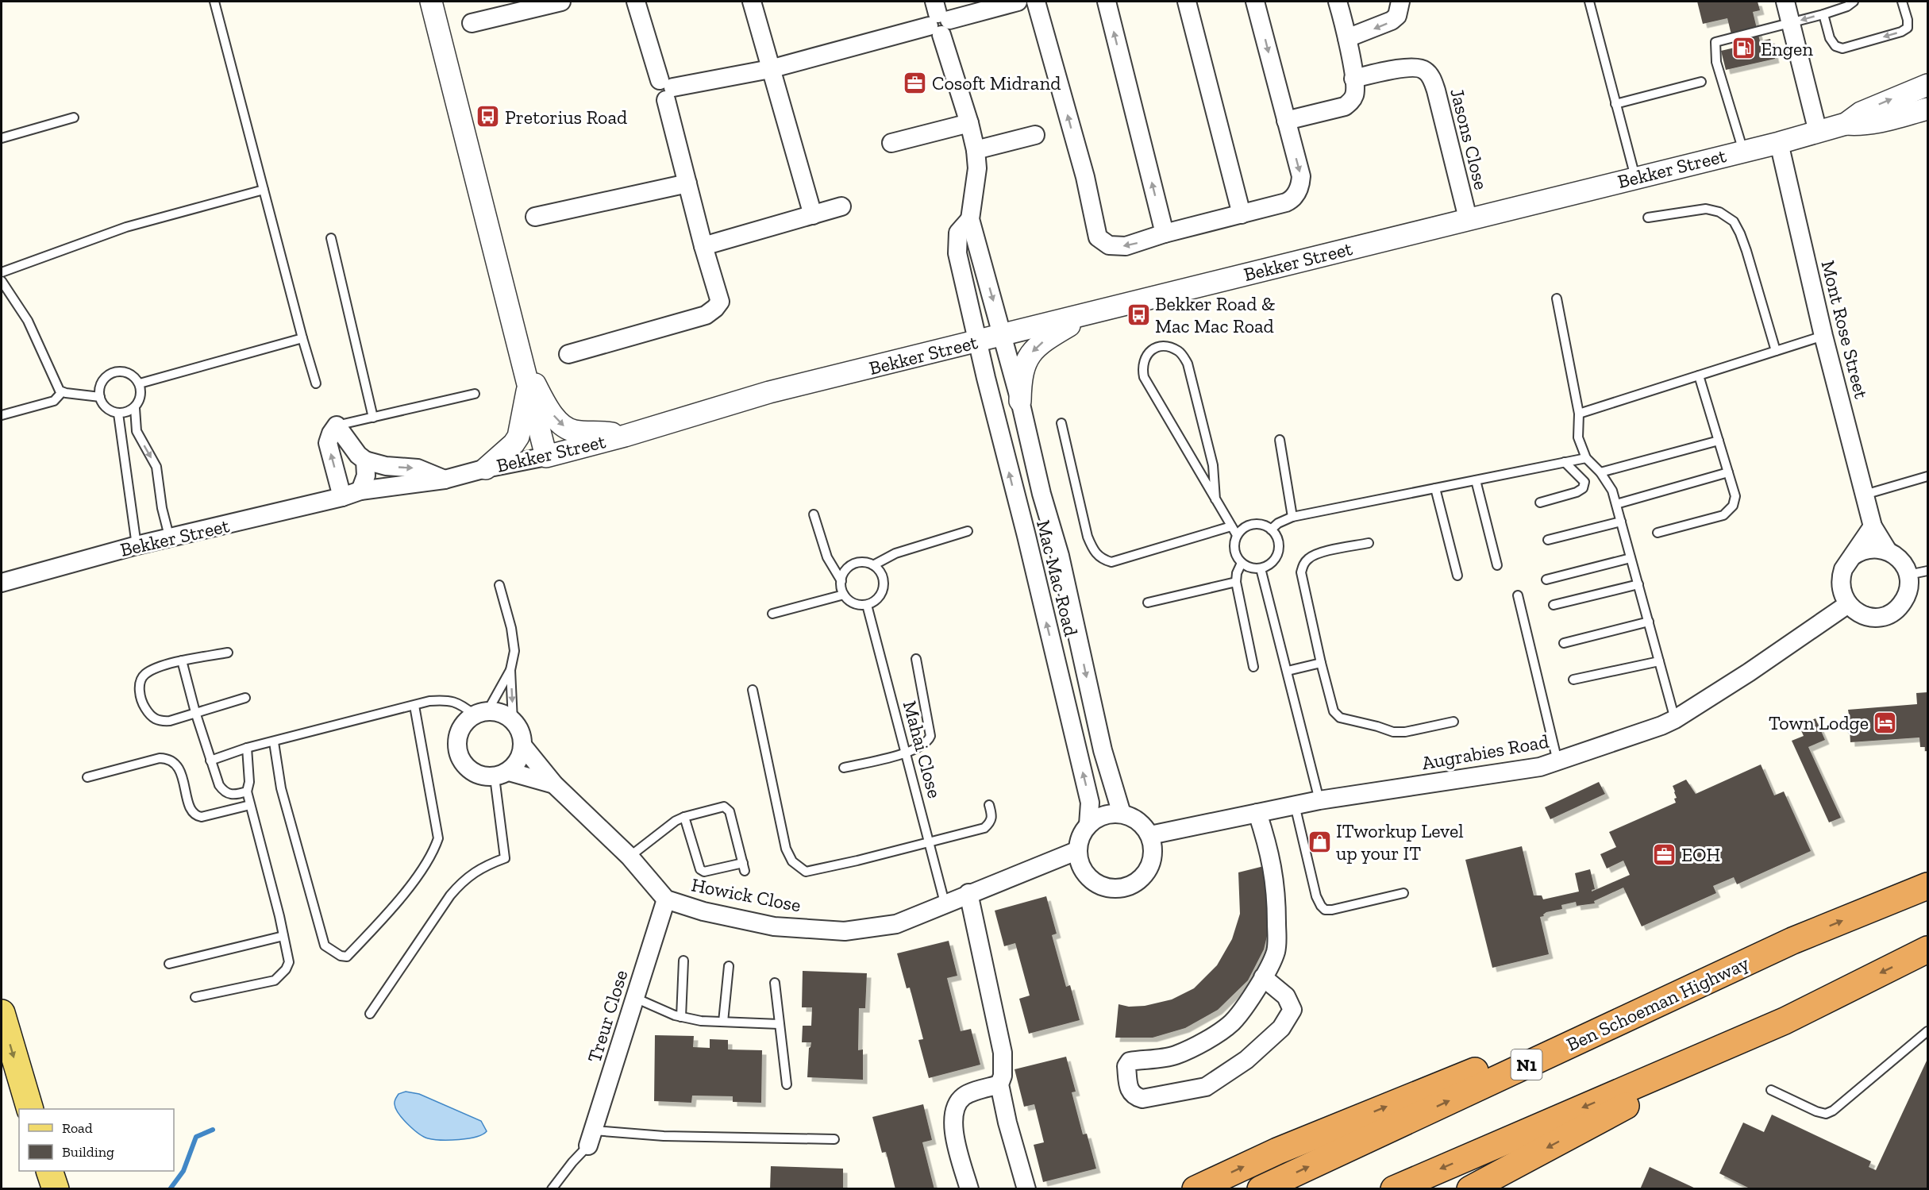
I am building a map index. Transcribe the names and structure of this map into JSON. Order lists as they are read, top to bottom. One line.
{"streets":{"highway":["Ben Schoeman Highway","N1"],"street":["Jasons Close","Bekker Street","Mont Rose Street","Mac Mac Road","Augrabies Road","Howick Close","Treur Close"],"lane":["Mahai Close"]},"crossings":[["Jasons Close","Bekker Street"],["Bekker Street","Mont Rose Street"],["Bekker Street","Mac Mac Road"],["Mont Rose Street","Augrabies Road"],["Mac Mac Road","Augrabies Road"],["Mac Mac Road","Howick Close"],["Mahai Close","Howick Close"],["Augrabies Road","Howick Close"],["Howick Close","Treur Close"]],"places":{"fuel station":["Engen"],"office":["Cosoft Midrand","EOH"],"bus stop":["Pretorius Road","Bekker Road & Mac Mac Road"],"hotel":["Town Lodge"],"shop":["ITworkup Level up your IT"]},"legend":["Road","Building"]}
